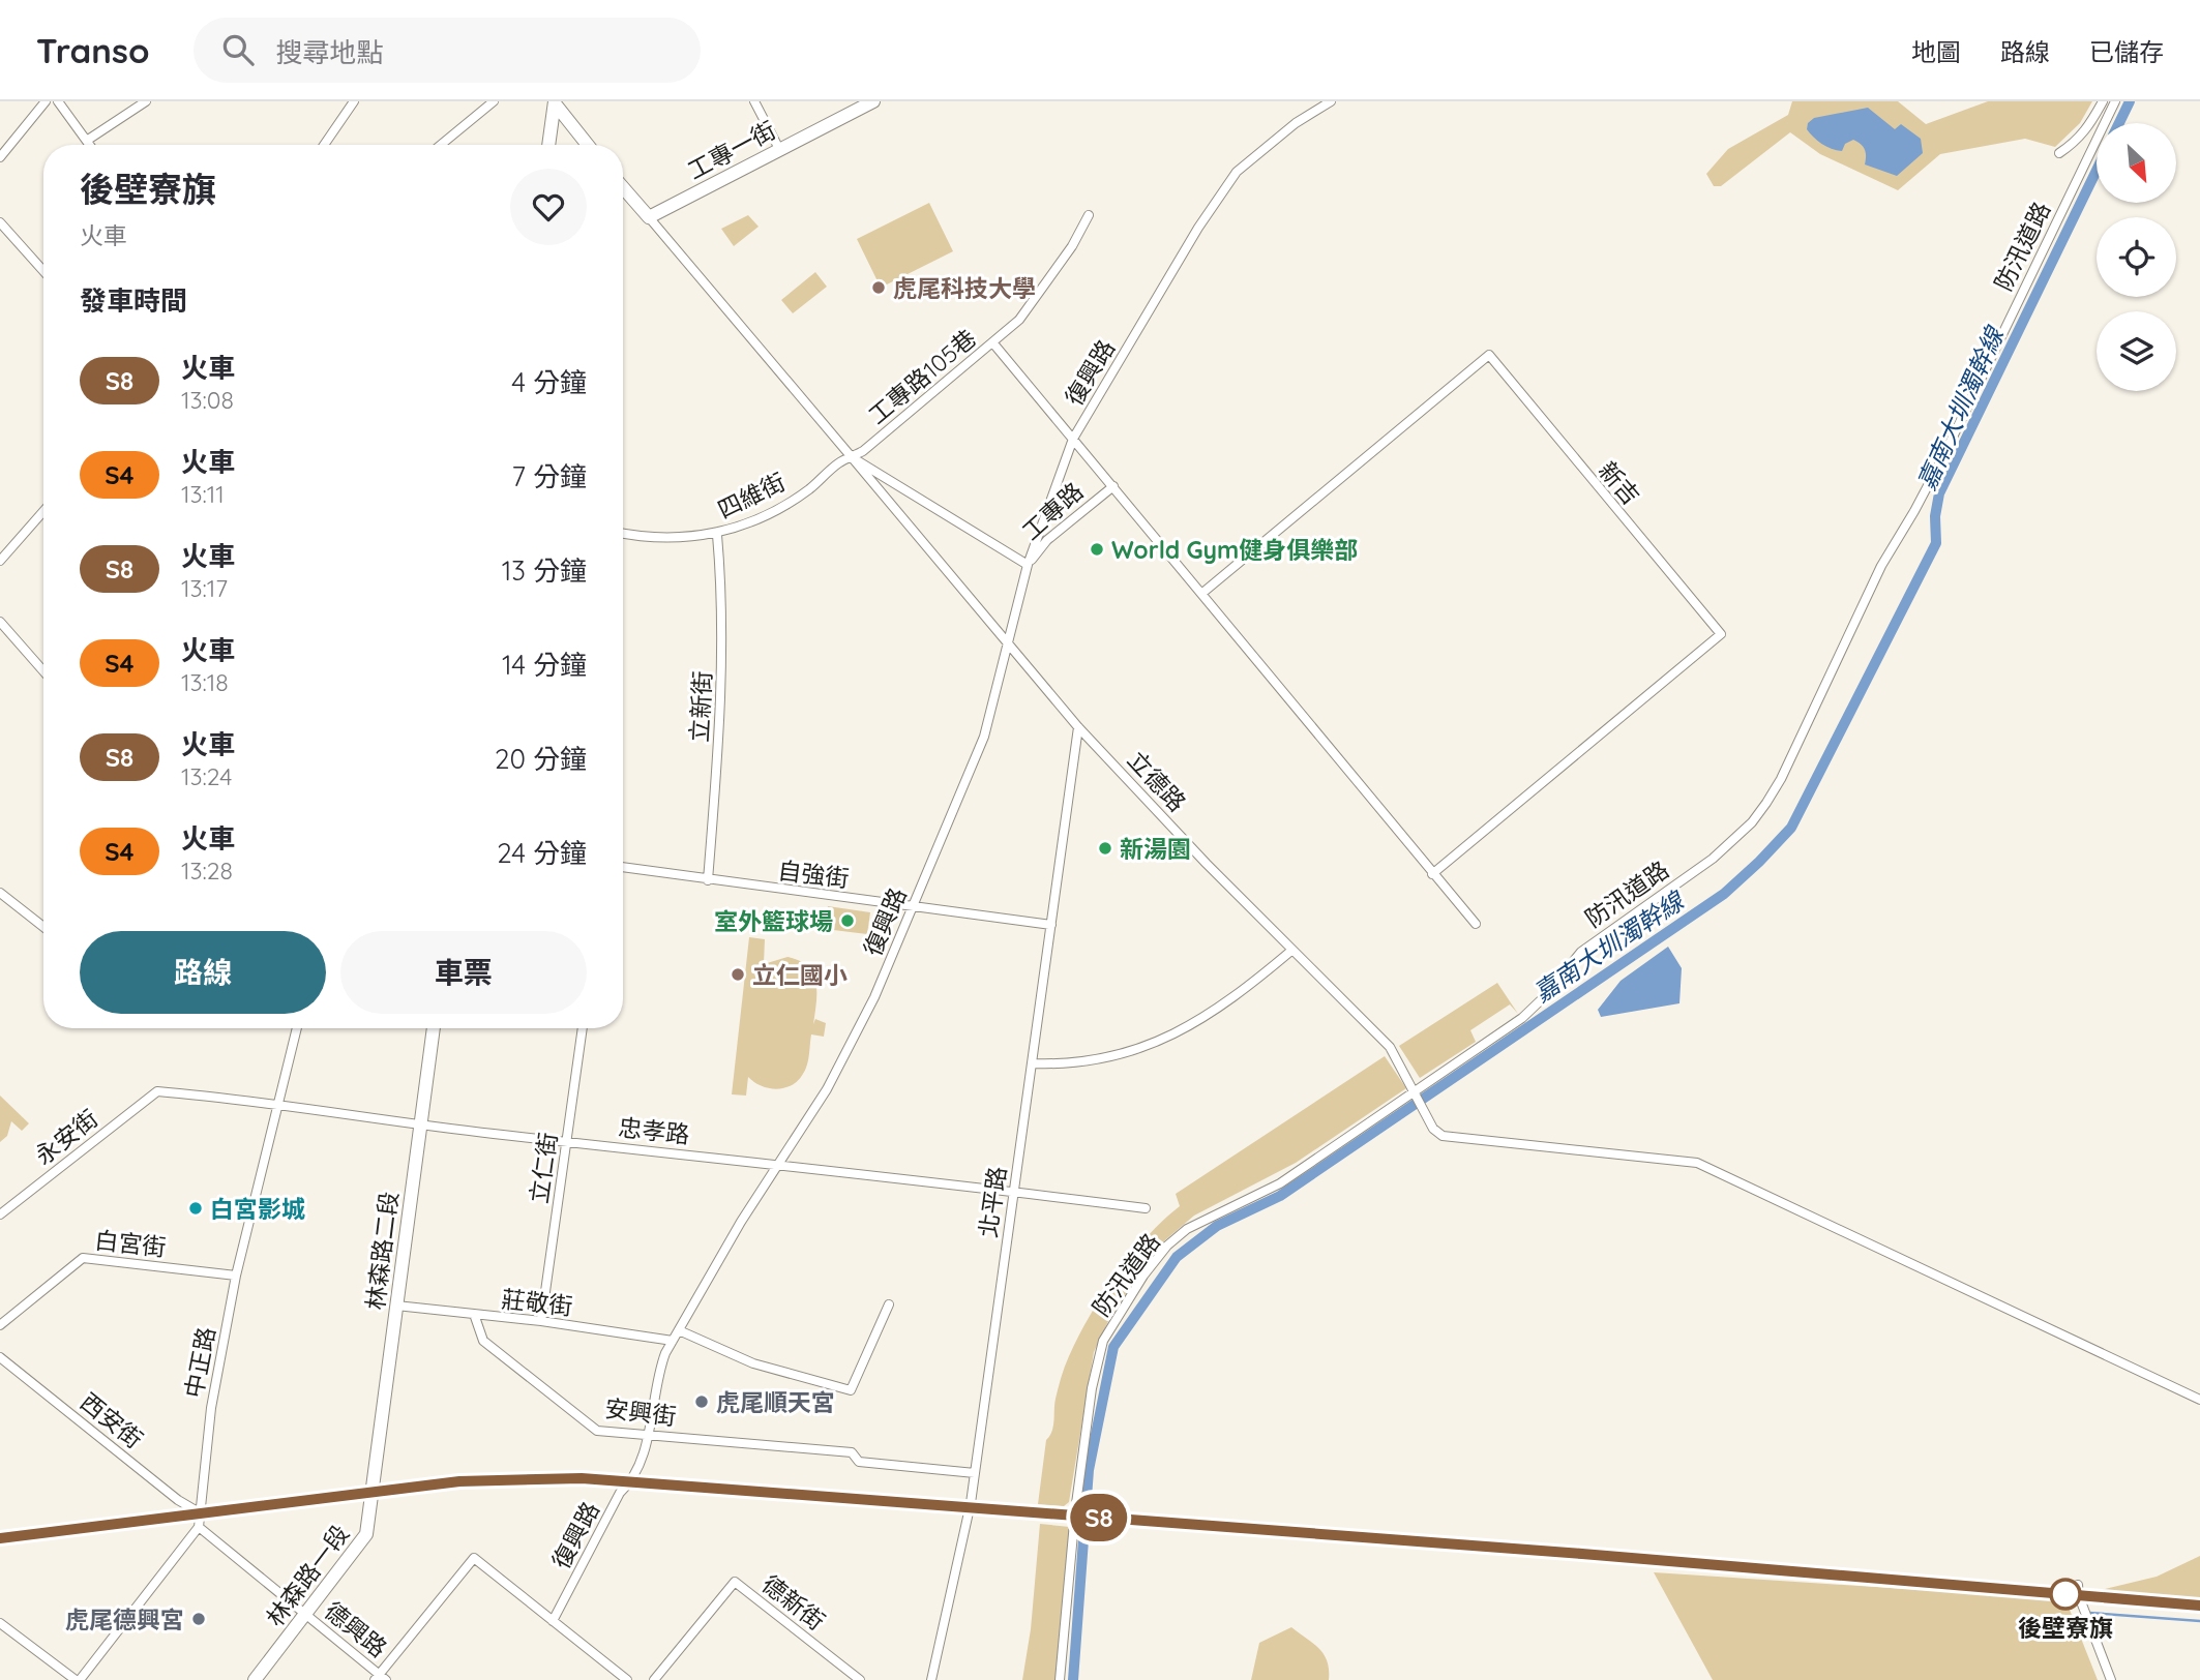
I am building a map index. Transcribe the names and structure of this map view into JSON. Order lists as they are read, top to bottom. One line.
{"streets":{"main road":["工專一街","工專路","林森路二段","林森路一段"],"street":["防汛道路","復興路","工專路105巷","新吉","四維街","立新街","立德路","自強街","忠孝路","永安街","立仁街","北平路","白宮街","莊敬街","中正路","安興街","西安街","德新街","德興路"]},"crossings":[["工專一街","工專路"],["防汛道路","立德路"],["復興路","工專路"],["復興路","立德路"],["復興路","自強街"],["復興路","忠孝路"],["復興路","莊敬街"],["復興路","安興街"],["工專路105巷","四維街"],["工專路105巷","工專路"],["工專路105巷","立德路"],["新吉","工專路"],["四維街","工專路"],["四維街","立新街"],["四維街","立德路"],["工專路","立德路"],["立新街","自強街"],["立德路","北平路"],["自強街","北平路"],["忠孝路","永安街"],["忠孝路","立仁街"],["忠孝路","北平路"],["忠孝路","林森路二段"],["忠孝路","中正路"],["立仁街","莊敬街"],["北平路","安興街"],["白宮街","中正路"],["林森路二段","莊敬街"],["林森路二段","林森路一段"],["莊敬街","安興街"],["中正路","西安街"],["中正路","德興路"],["林森路一段","德興路"]],"water":["嘉南大圳濁幹線"],"places":["虎尾科技大學","World Gym健身俱樂部","新湯園","室外籃球場","立仁國小","白宮影城","虎尾順天宮","後壁寮旗","虎尾德興宮"],"north":"bottom right","page":{"header":"Transo","search":"搜尋地點","nav":["地圖","路線","已儲存"],"on_map":"S8","heading":[["後壁寮旗","火車"],"發車時間"],"list":[{"mark":"S8","name":"火車","note":"13:08","value":"4 分鐘"},{"mark":"S4","name":"火車","note":"13:11","value":"7 分鐘"},{"mark":"S8","name":"火車","note":"13:17","value":"13 分鐘"},{"mark":"S4","name":"火車","note":"13:18","value":"14 分鐘"},{"mark":"S8","name":"火車","note":"13:24","value":"20 分鐘"},{"mark":"S4","name":"火車","note":"13:28","value":"24 分鐘"}],"buttons":["路線","車票"]}}
